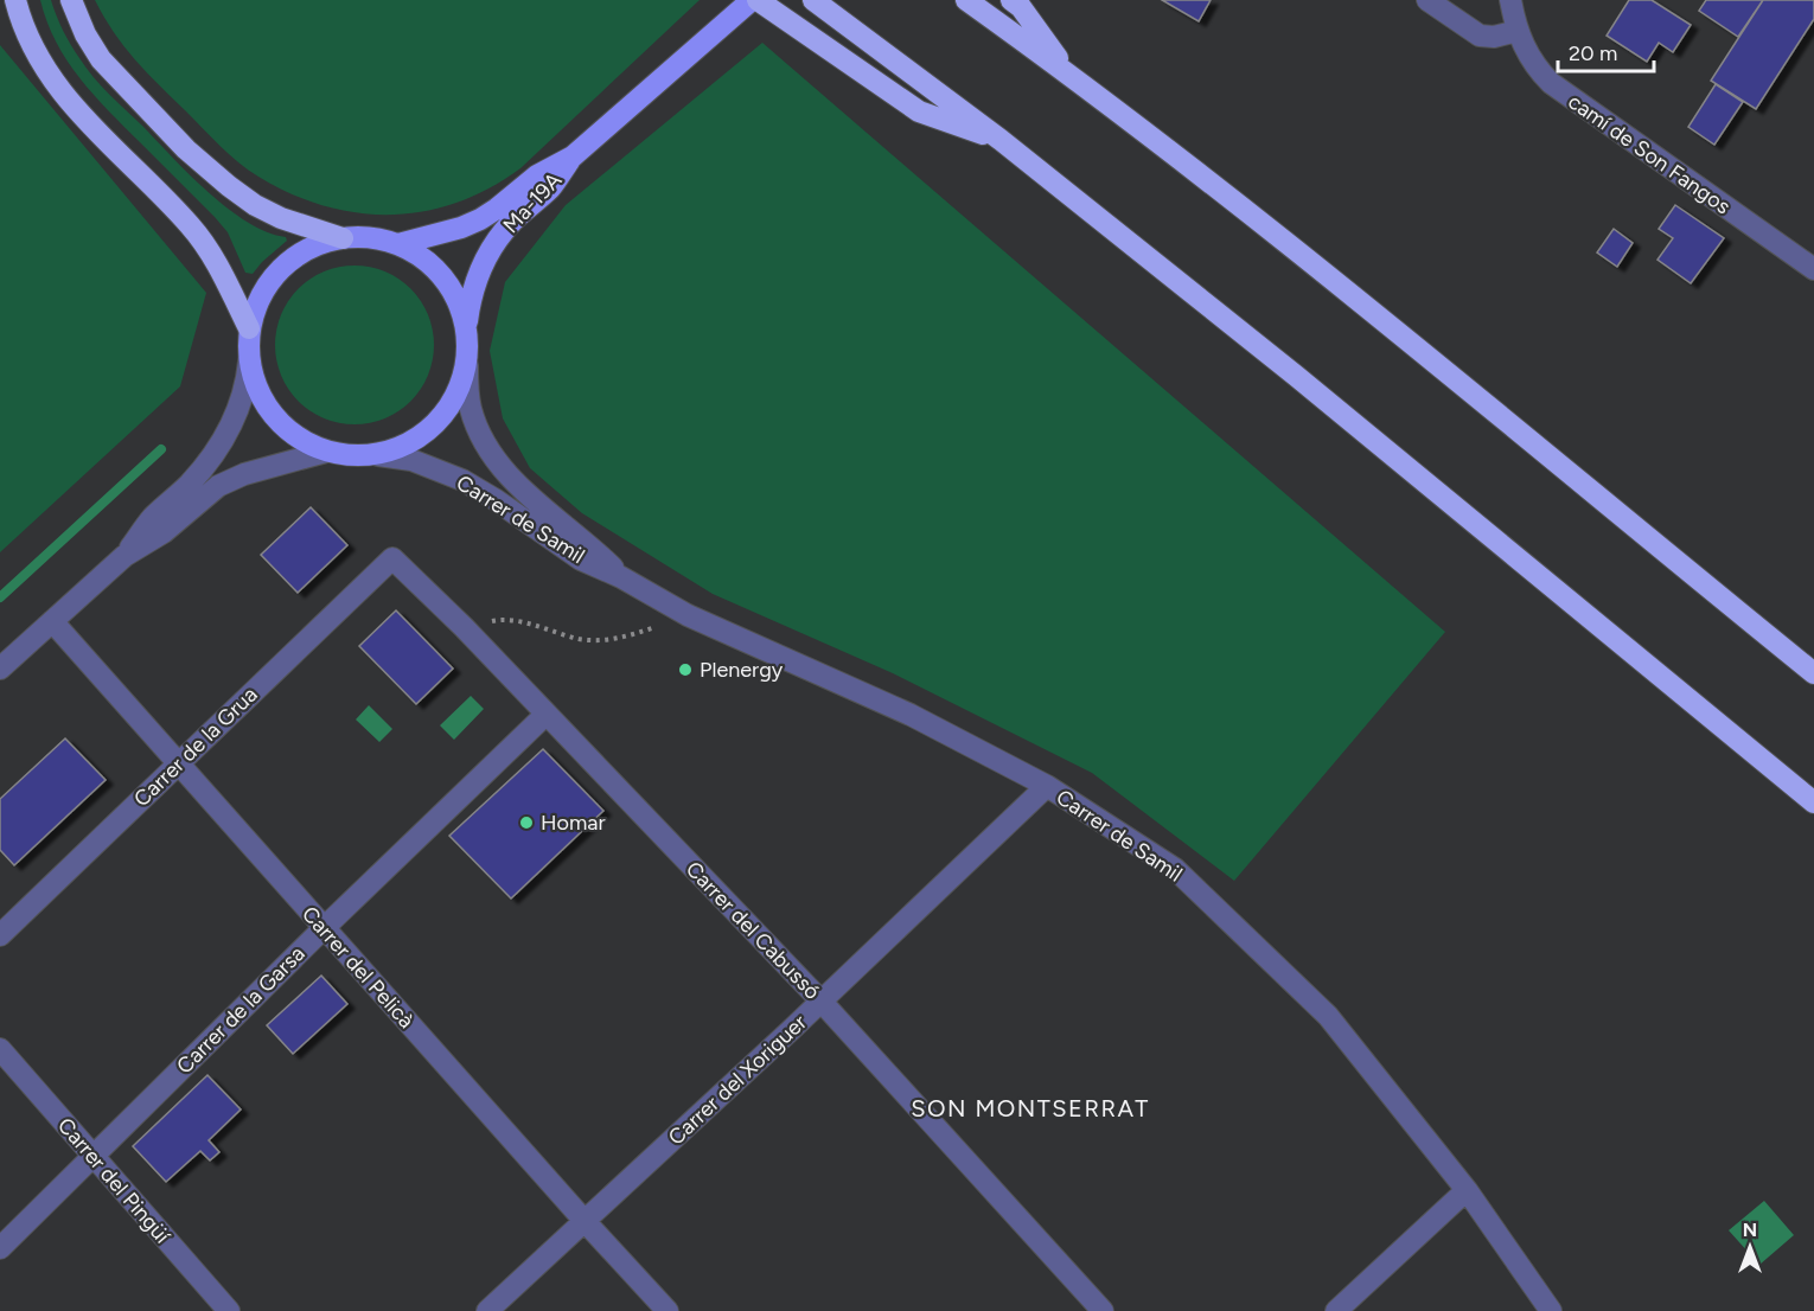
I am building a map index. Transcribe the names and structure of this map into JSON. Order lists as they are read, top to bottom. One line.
{"streets":{"main road":["Ma-19A"],"street":["camí de Son Fangos","Carrer de Samil","Carrer de la Grua","Carrer del Cabussó","Carrer del Pelicà","Carrer de la Garsa","Carrer del Xoriguer","Carrer del Pingüí"]},"crossings":[["Ma-19A","Carrer de Samil"],["Carrer de Samil","Carrer del Xoriguer"],["Carrer de la Grua","Carrer del Cabussó"],["Carrer de la Grua","Carrer del Pelicà"],["Carrer del Cabussó","Carrer de la Garsa"],["Carrer del Cabussó","Carrer del Xoriguer"],["Carrer del Pelicà","Carrer de la Garsa"],["Carrer del Pelicà","Carrer del Xoriguer"],["Carrer de la Garsa","Carrer del Pingüí"]],"districts":["SON MONTSERRAT"],"places":["Plenergy","Homar"],"scale_bar":"20 m","north":"top"}
